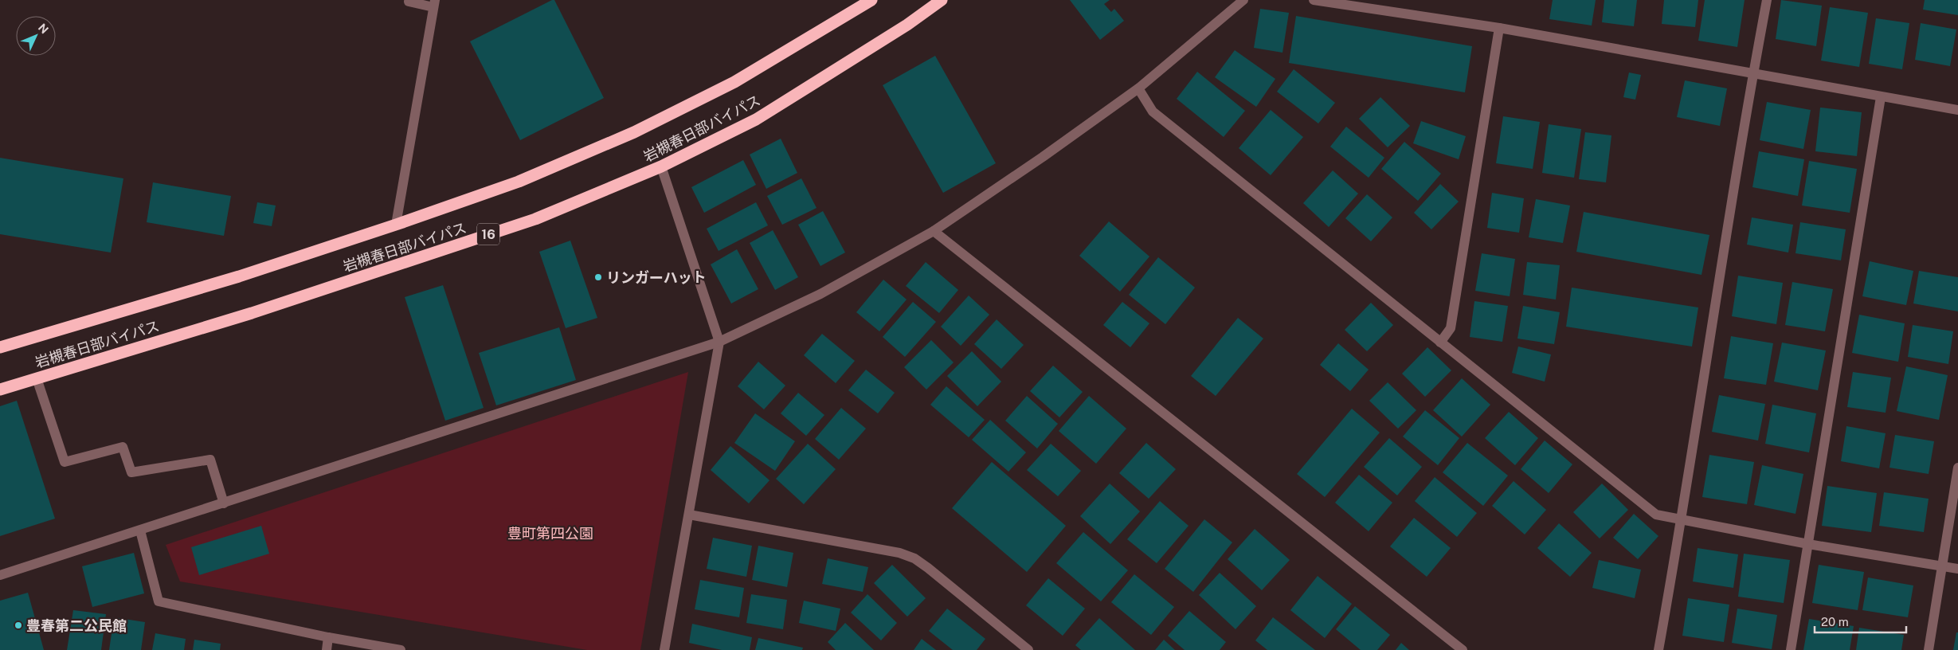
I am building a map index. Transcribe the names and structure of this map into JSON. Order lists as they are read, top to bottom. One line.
{"streets":{"highway":["岩槻春日部バイパス","16"]},"parks":["豊町第四公園"],"places":["リンガーハット","豊春第二公民館"],"scale_bar":"20 m","north":"top right"}
